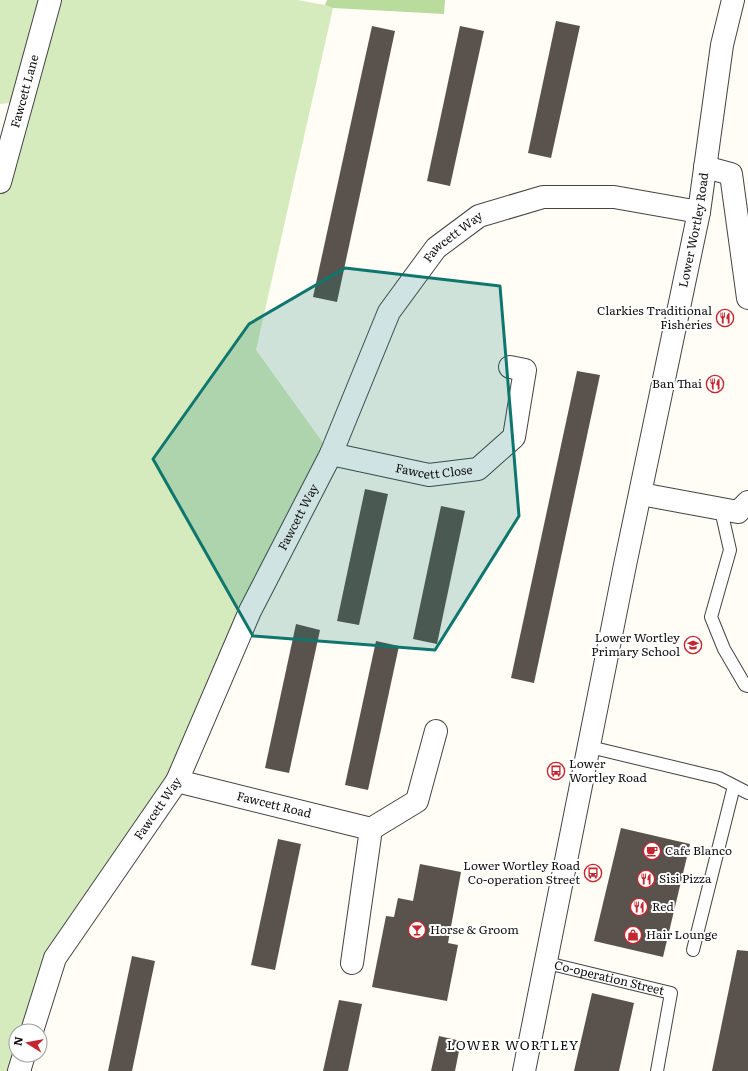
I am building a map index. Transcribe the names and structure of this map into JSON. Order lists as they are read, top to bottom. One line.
{"streets":{"street":["Fawcett Lane","Lower Wortley Road","Fawcett Way","Fawcett Close","Fawcett Road"],"lane":["Co-operation Street"]},"crossings":[["Lower Wortley Road","Fawcett Way"],["Lower Wortley Road","Co-operation Street"],["Fawcett Way","Fawcett Close"],["Fawcett Way","Fawcett Road"]],"districts":["LOWER WORTLEY"],"places":{"restaurant":["Clarkies Traditional Fisheries","Ban Thai","Sisi Pizza","Red"],"school or university":["Lower Wortley Primary School"],"bus stop":["Lower Wortley Road","Lower Wortley Road Co-operation Street"],"cafe":["Cafe Blanco"],"bar":["Horse & Groom"],"shop":["Hair Lounge"]},"north":"left"}
